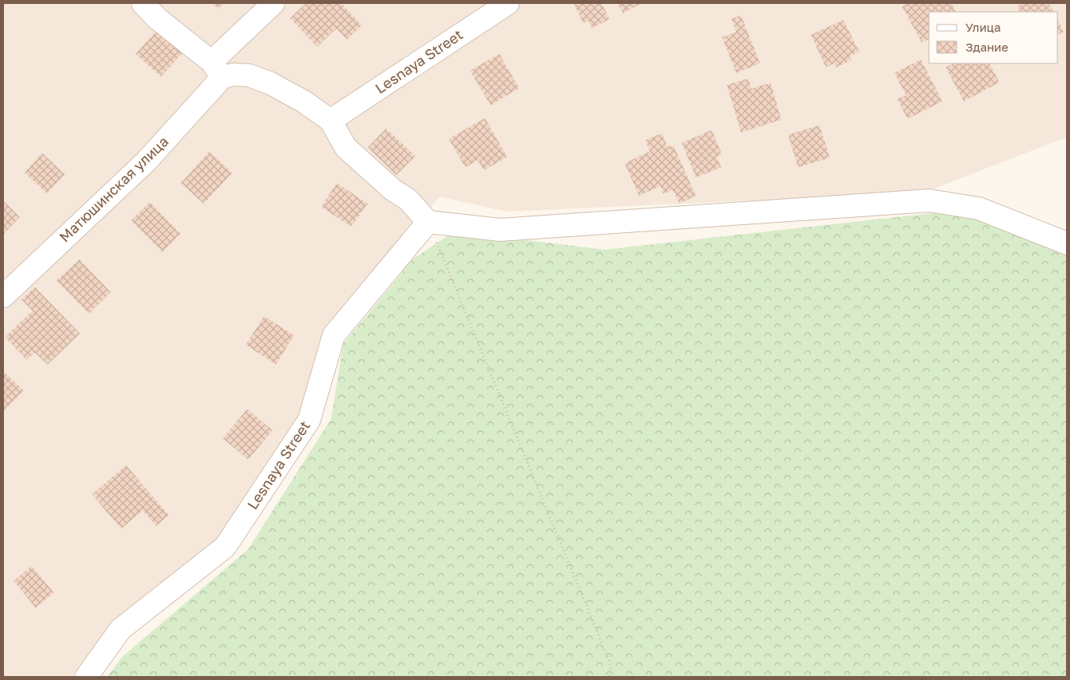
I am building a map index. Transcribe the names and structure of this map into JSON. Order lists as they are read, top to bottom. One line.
{"streets":{"street":["Lesnaya Street","Матюшинская улица"]},"legend":["Улица","Здание"]}
